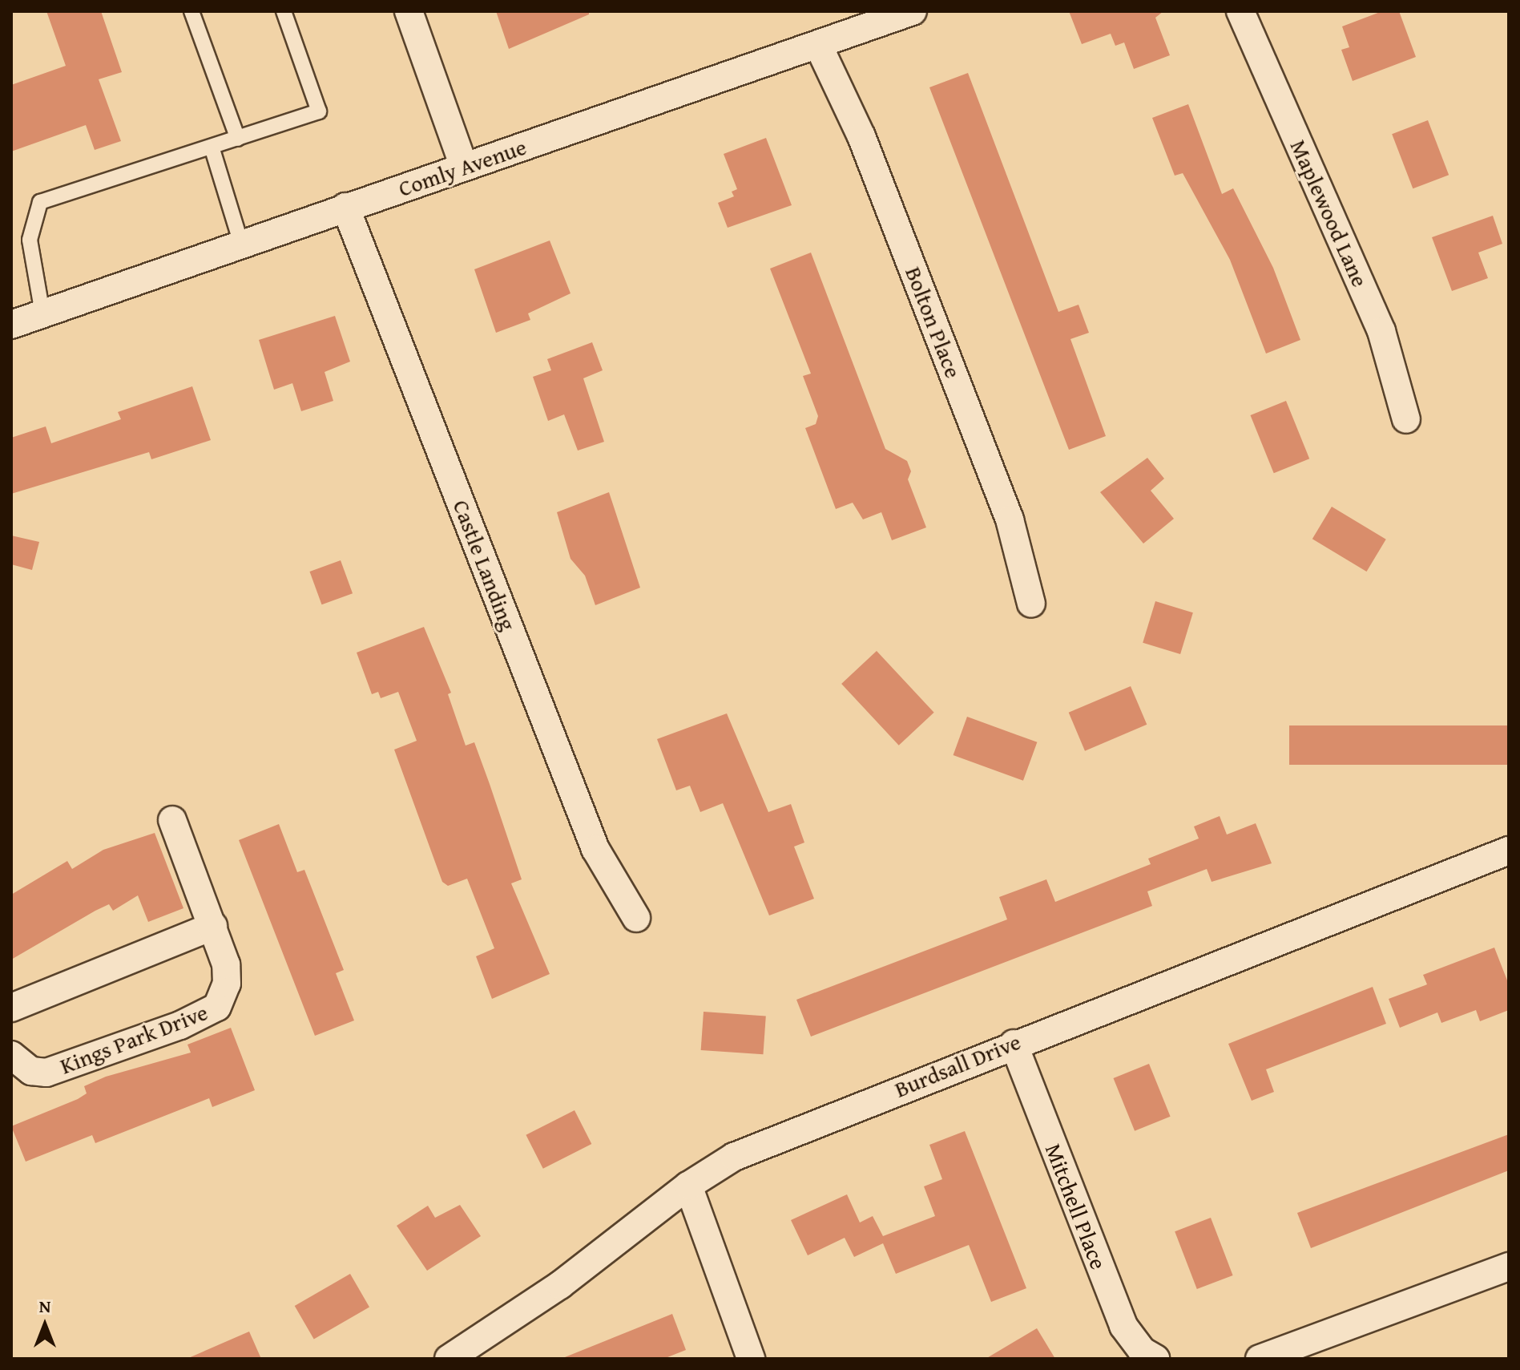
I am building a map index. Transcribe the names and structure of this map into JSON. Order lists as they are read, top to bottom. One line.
{"streets":{"street":["Comly Avenue","Maplewood Lane","Bolton Place","Castle Landing","Kings Park Drive","Burdsall Drive","Mitchell Place"]},"crossings":[["Comly Avenue","Bolton Place"],["Comly Avenue","Castle Landing"],["Burdsall Drive","Mitchell Place"]],"north":"top"}
